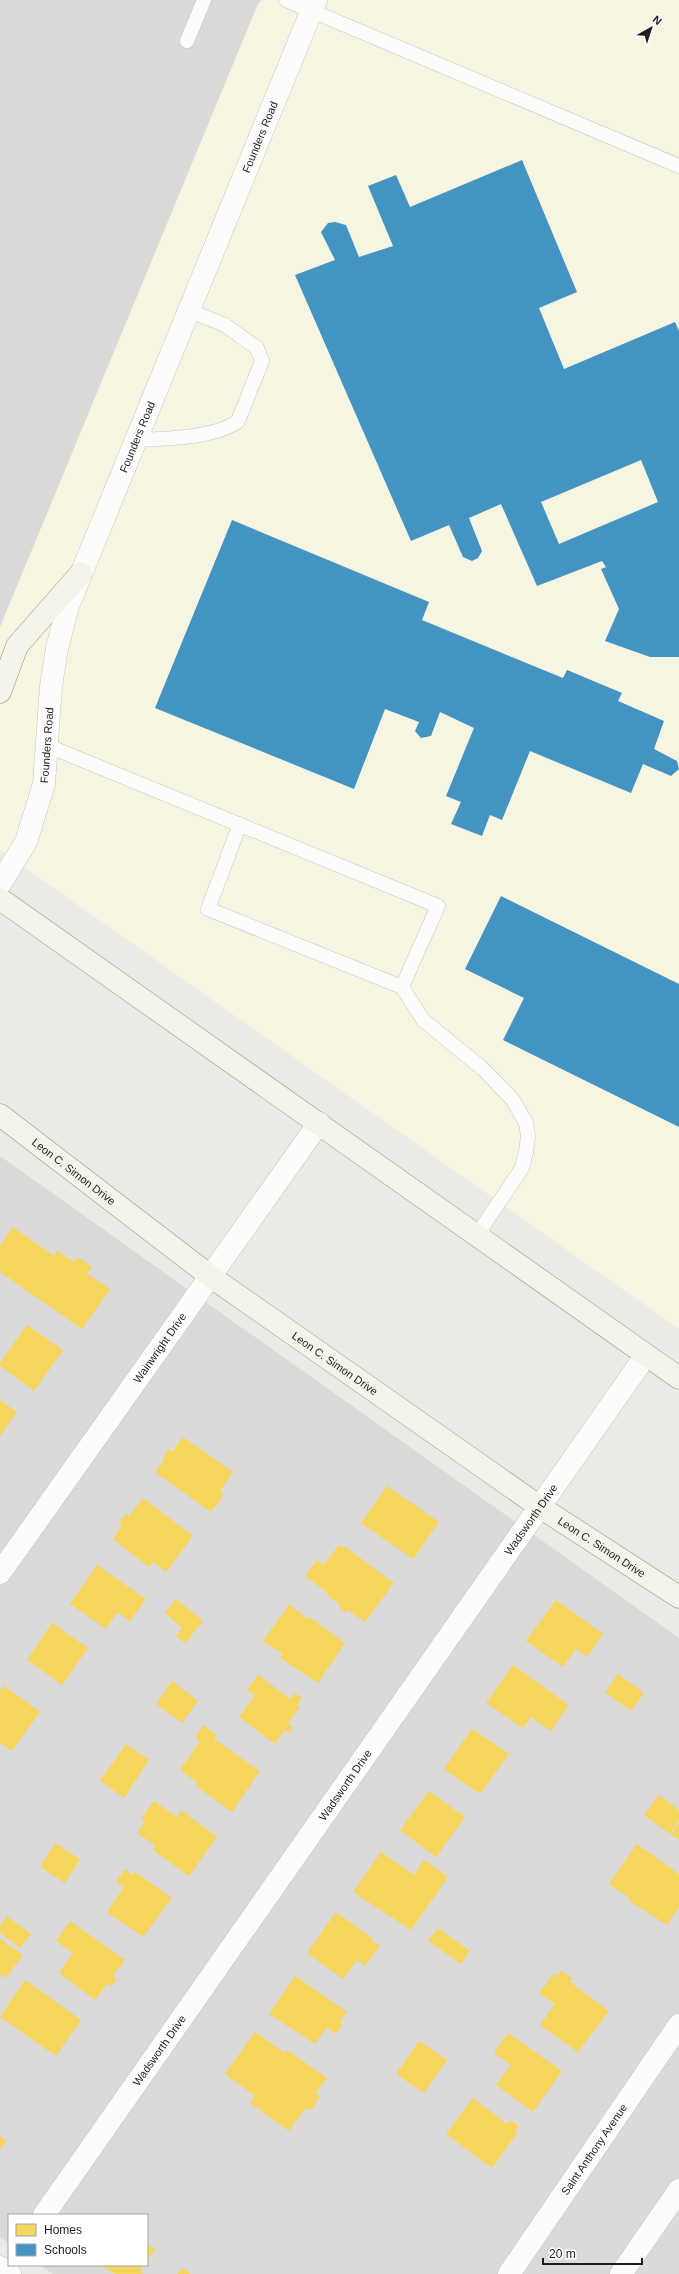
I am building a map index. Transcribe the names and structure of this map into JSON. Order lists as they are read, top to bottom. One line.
{"streets":{"main road":["Leon C. Simon Drive"],"street":["Founders Road","Wainwright Drive","Wadsworth Drive","Saint Anthony Avenue"]},"crossings":[["Leon C. Simon Drive","Wainwright Drive"],["Leon C. Simon Drive","Wadsworth Drive"]],"legend":["Homes","Schools"],"scale_bar":"20 m","north":"top right"}
